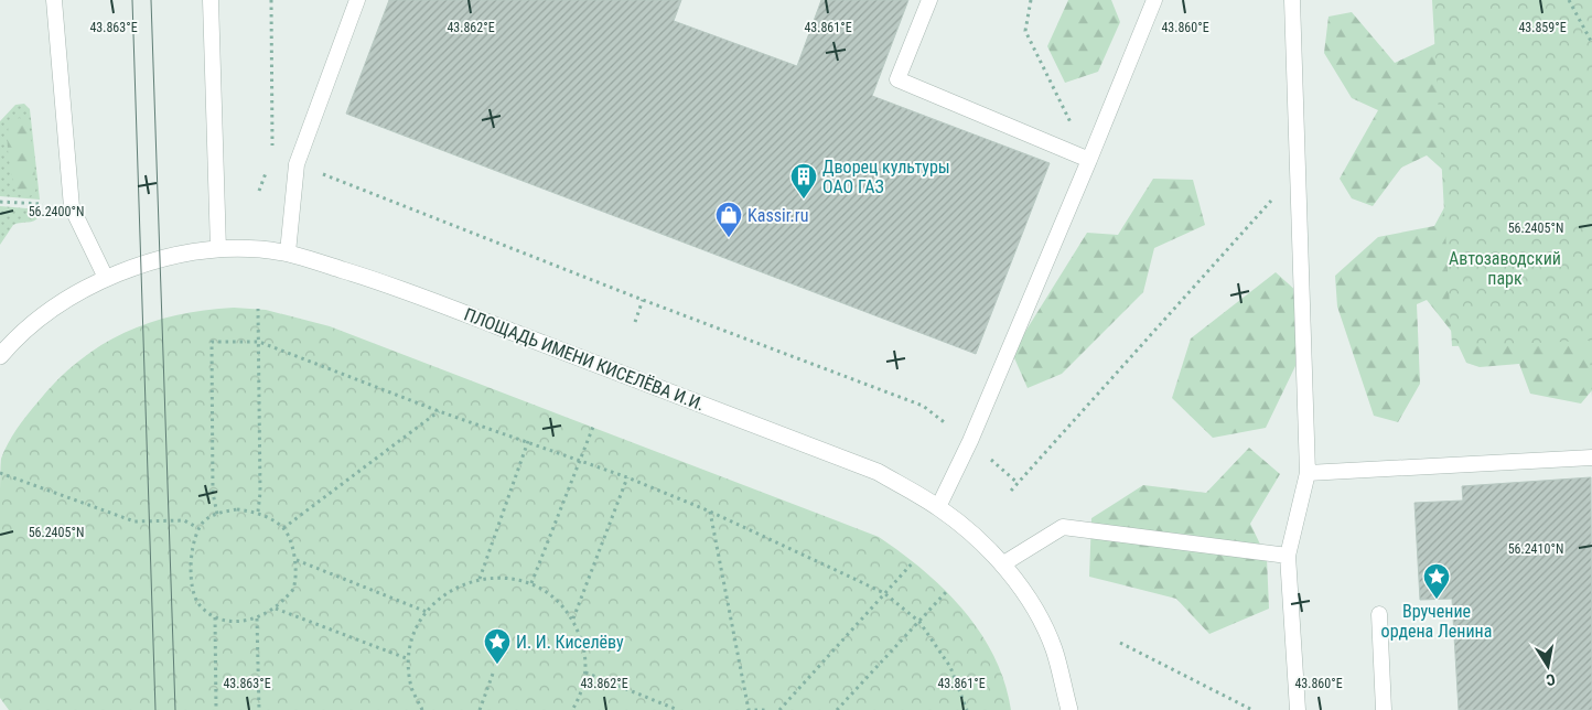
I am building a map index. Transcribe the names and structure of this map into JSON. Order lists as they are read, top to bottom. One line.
{"streets":{"street":["ПЛОЩАДЬ ИМЕНИ КИСЕЛЁВА И.И."]},"parks":["Автозаводский парк"],"places":{"building":["Дворец культуры ОАО ГАЗ"],"shop":["Kassir.ru"],"place":["Вручение ордена Ленина","И. И. Киселёву"]},"north":"bottom","coordinates":["43.863°E","43.862°E","43.861°E","43.860°E","43.859°E","56.2400°N","56.2405°N","56.2410°N"]}
